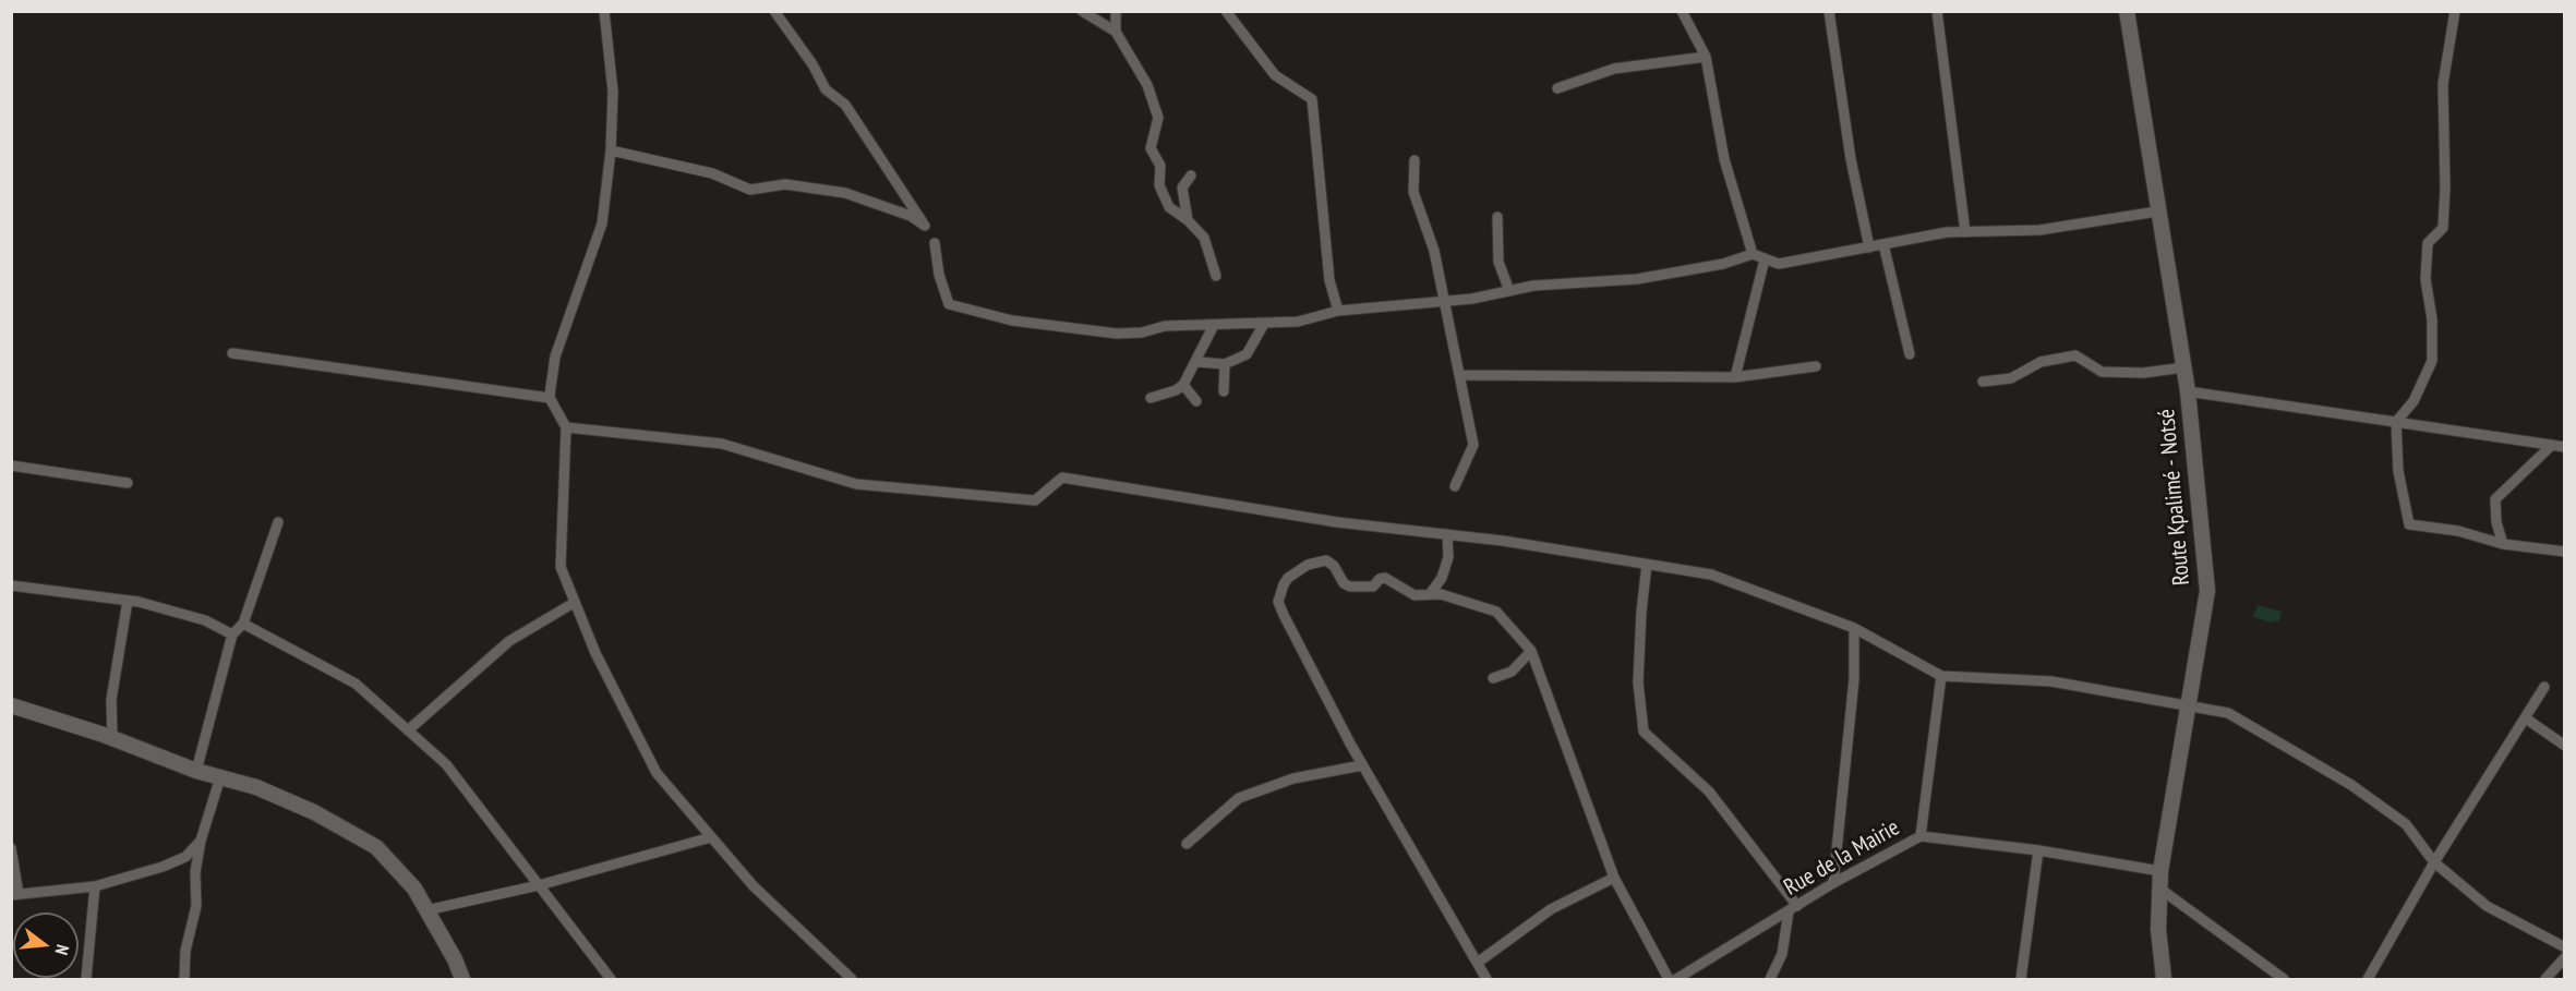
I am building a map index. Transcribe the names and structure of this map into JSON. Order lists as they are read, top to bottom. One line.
{"streets":{"main road":["Route Kpalimé - Notsé"],"street":["Rue de la Mairie"]},"crossings":[["Route Kpalimé - Notsé","Rue de la Mairie"]],"north":"right"}
